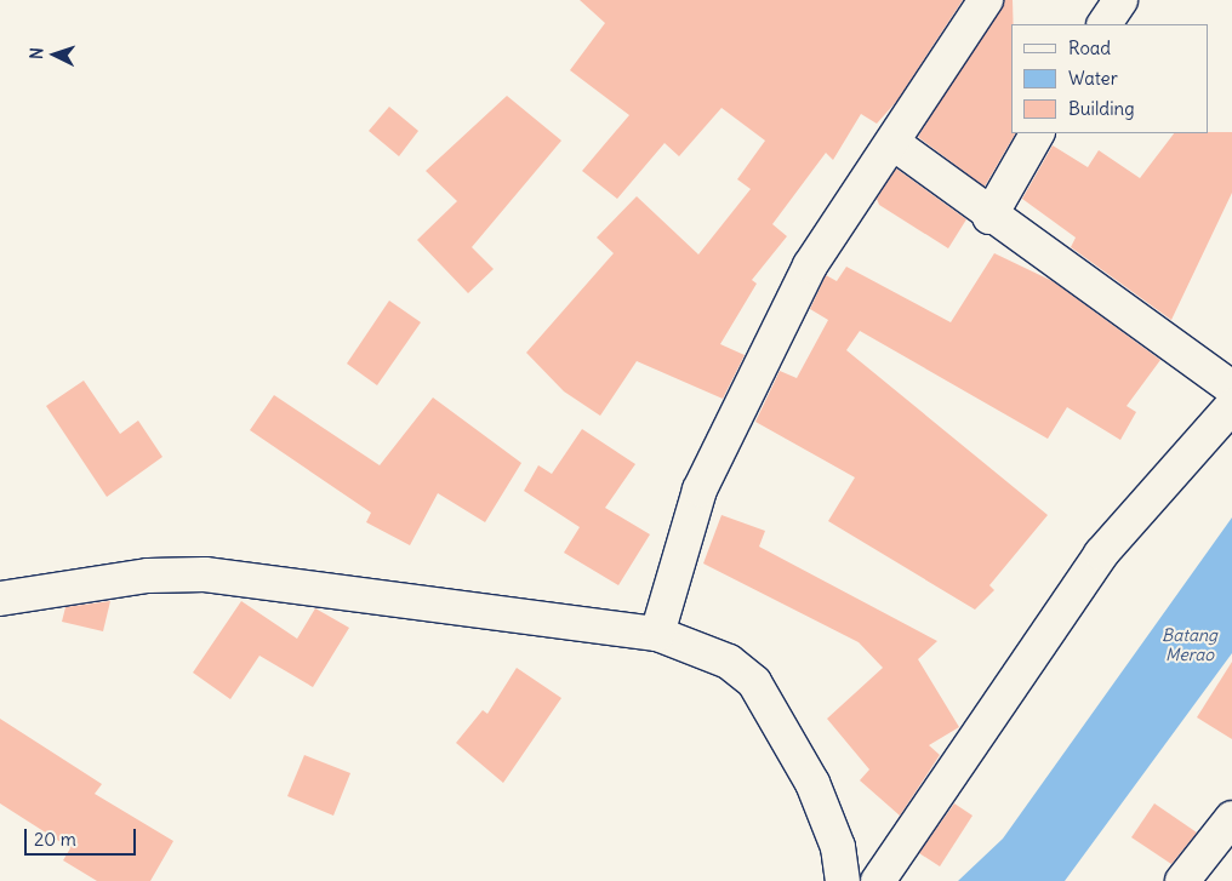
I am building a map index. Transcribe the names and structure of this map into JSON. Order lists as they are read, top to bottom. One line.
{"water":["Batang Merao"],"legend":["Road","Water","Building"],"scale_bar":"20 m","north":"left"}
